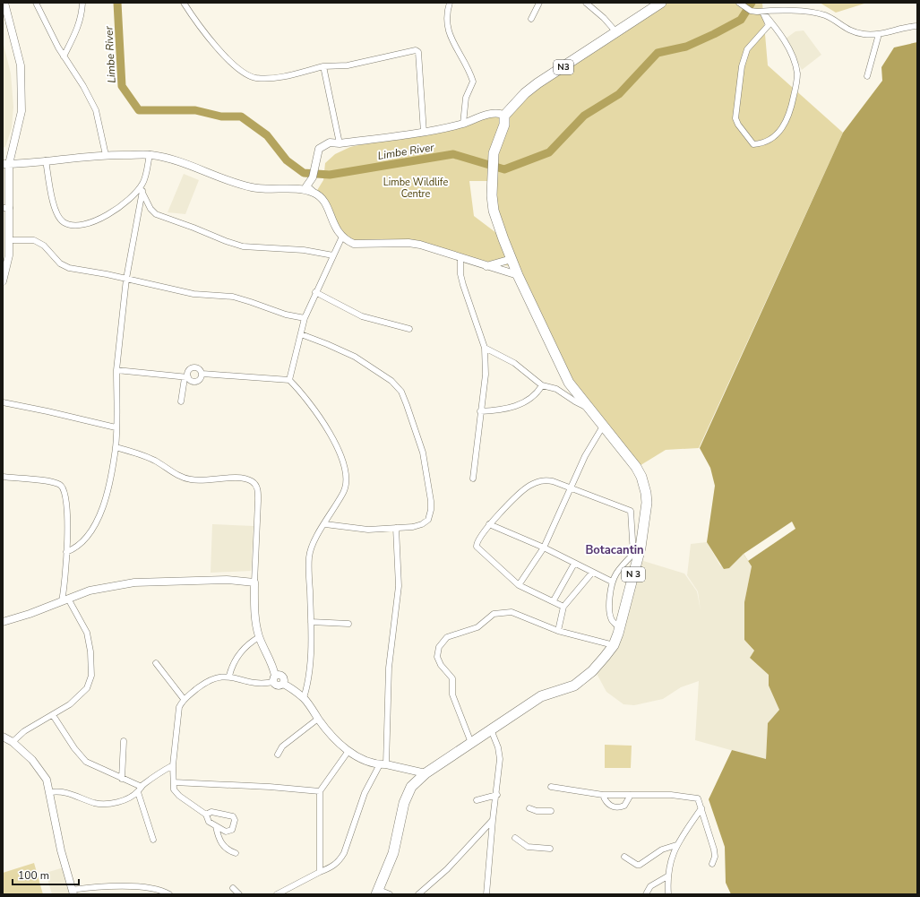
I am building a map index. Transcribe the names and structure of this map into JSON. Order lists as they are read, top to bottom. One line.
{"streets":{"highway":["N3","N 3"]},"crossings":[["N3","N 3"]],"districts":["Botacantin"],"water":["Limbe River"],"parks":["Limbe Wildlife Centre"],"scale_bar":"100 m"}
